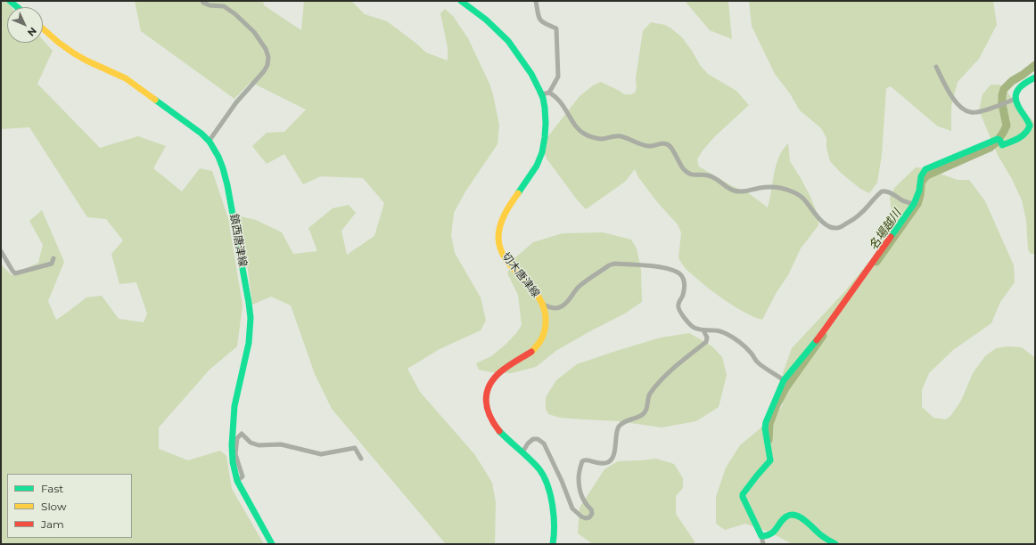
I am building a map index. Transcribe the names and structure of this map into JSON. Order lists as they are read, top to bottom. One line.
{"streets":{"main road":["鎮西唐津線","切木唐津線"]},"water":["名場越川"],"legend":["Fast","Slow","Jam"],"north":"bottom right"}
